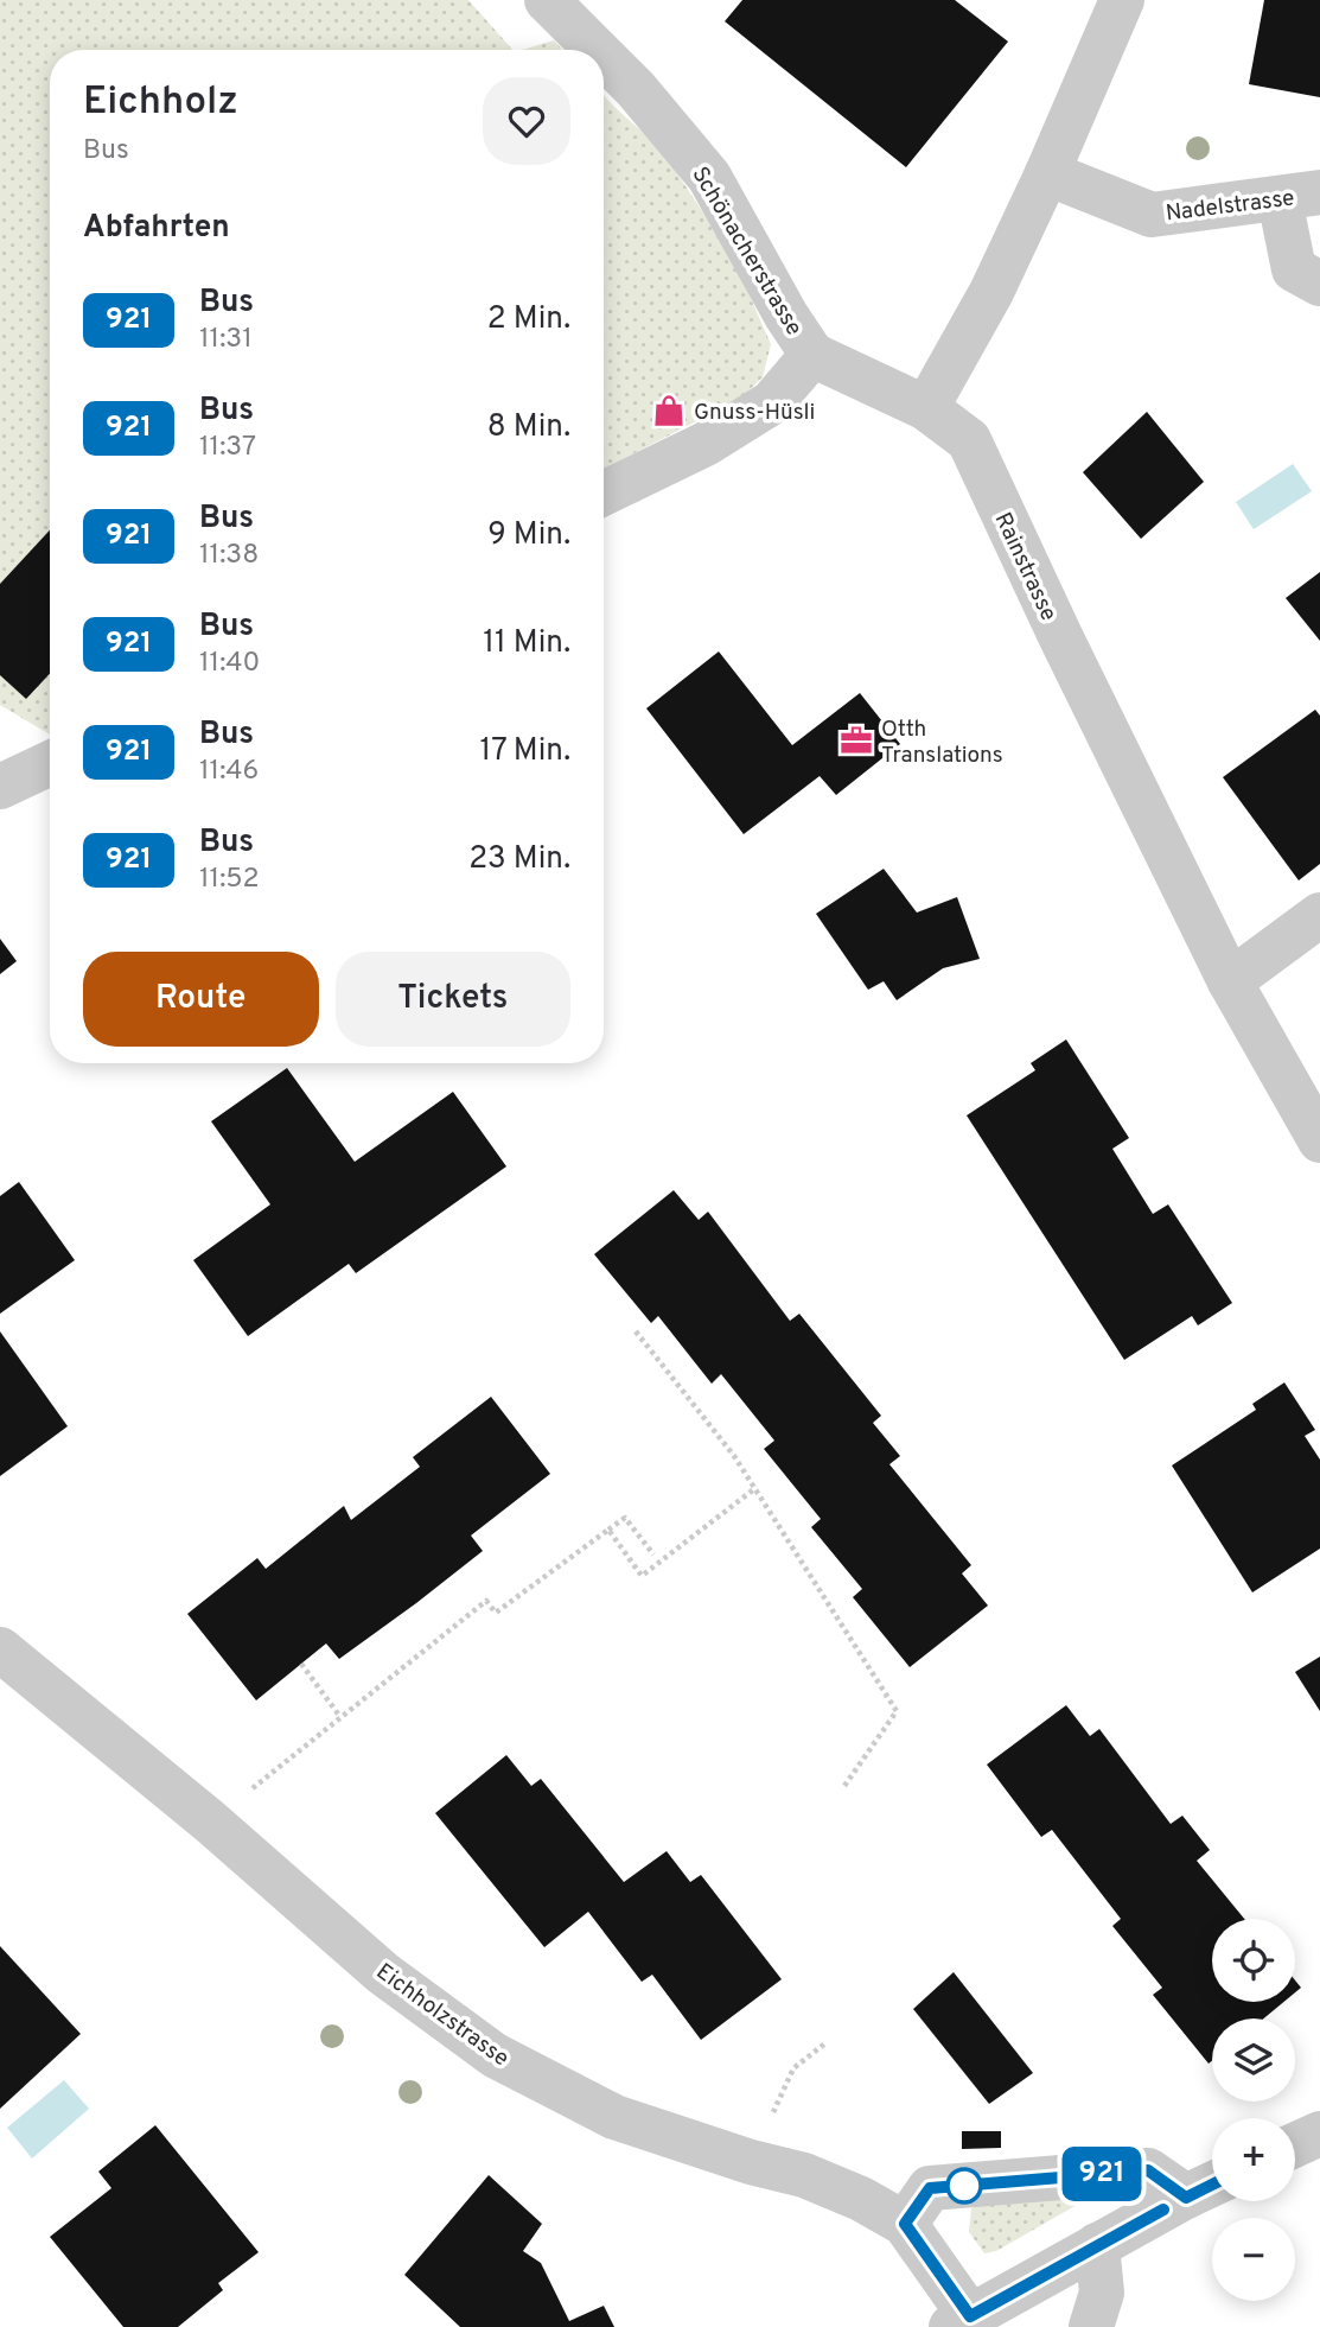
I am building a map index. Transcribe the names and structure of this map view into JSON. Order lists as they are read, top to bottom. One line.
{"streets":{"street":["Nadelstrasse","Schönacherstrasse","Rainstrasse","Eichholzstrasse"]},"crossings":[["Schönacherstrasse","Rainstrasse"]],"places":{"shop":["Gnuss-Hüsli"],"office":["Otth Translations"]},"lines":["bus line 921"],"page":{"on_map":"921","heading":[["Eichholz","Bus"],"Abfahrten"],"list":[{"mark":"921","name":"Bus","note":"11:31","value":"2 Min."},{"mark":"921","name":"Bus","note":"11:37","value":"8 Min."},{"mark":"921","name":"Bus","note":"11:38","value":"9 Min."},{"mark":"921","name":"Bus","note":"11:40","value":"11 Min."},{"mark":"921","name":"Bus","note":"11:46","value":"17 Min."},{"mark":"921","name":"Bus","note":"11:52","value":"23 Min."}],"buttons":["Route","Tickets"],"map_buttons":["+","−"]}}
